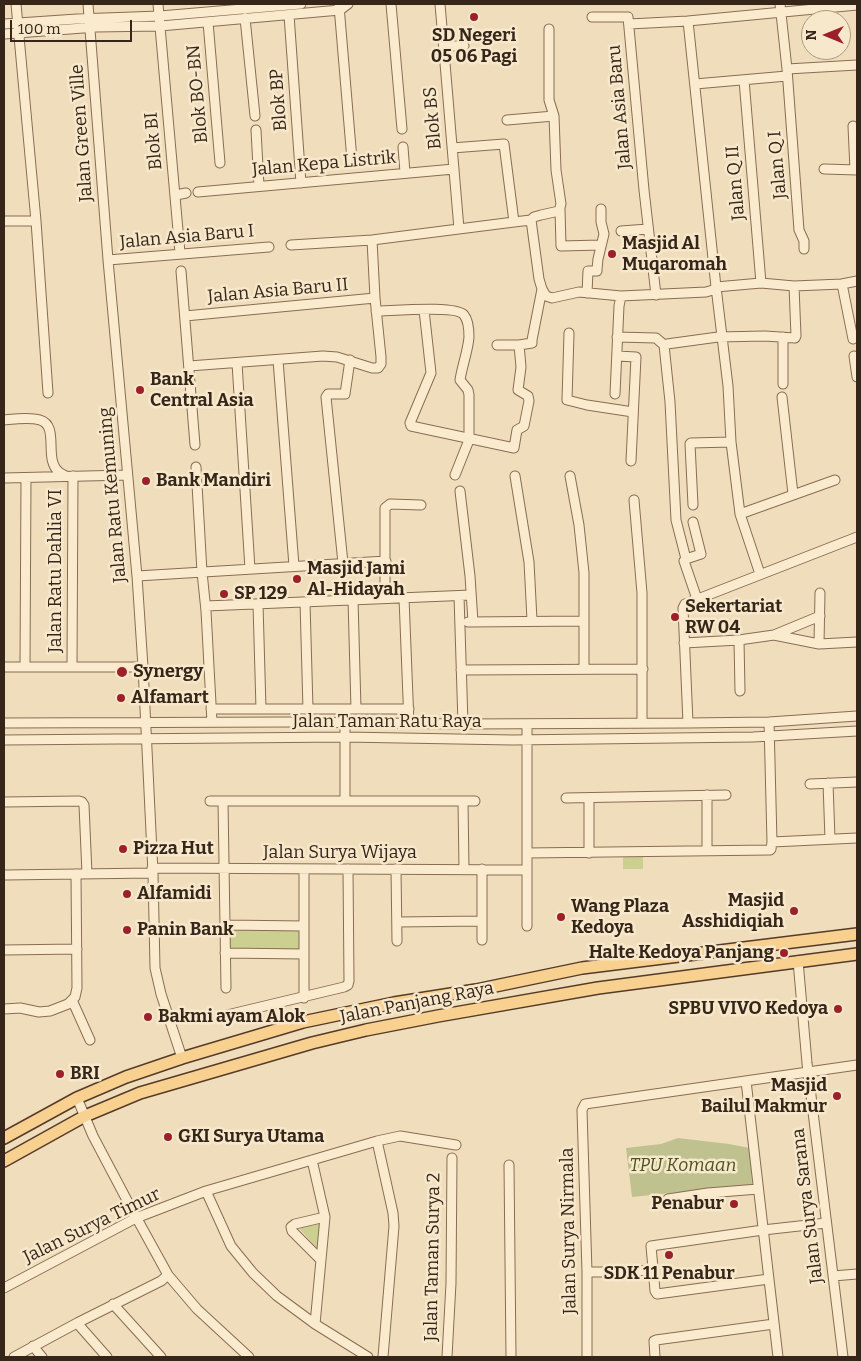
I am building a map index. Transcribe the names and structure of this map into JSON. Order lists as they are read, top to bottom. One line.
{"streets":{"main road":["Jalan Panjang Raya"],"street":["Blok BO-BN","Blok BP","Jalan Asia Baru","Blok BS","Jalan Green Ville","Blok BI","Jalan Kepa Listrik","Jalan Q I","Jalan Q II","Jalan Asia Baru I","Jalan Asia Baru II","Jalan Ratu Kemuning","Jalan Ratu Dahlia VI","Jalan Taman Ratu Raya","Jalan Surya Wijaya","Jalan Surya Sarana","Jalan Surya Timur","Jalan Surya Nirmala","Jalan Taman Surya 2"]},"crossings":[["Blok BP","Jalan Kepa Listrik"],["Jalan Asia Baru","Jalan Q I"],["Blok BS","Jalan Kepa Listrik"],["Jalan Green Ville","Jalan Asia Baru I"],["Jalan Green Ville","Jalan Ratu Kemuning"],["Blok BI","Jalan Asia Baru I"],["Jalan Asia Baru I","Jalan Ratu Kemuning"],["Jalan Ratu Kemuning","Jalan Taman Ratu Raya"],["Jalan Panjang Raya","Jalan Surya Sarana"]],"parks":["TPU Komaan"],"places":["SD Negeri 05 06 Pagi","Masjid Al Muqaromah","Bank Central Asia","Bank Mandiri","Masjid Jami Al-Hidayah","SP 129","Sekertariat RW 04","Synergy","Alfamart","Pizza Hut","Alfamidi","Masjid Asshidiqiah","Wang Plaza Kedoya","Panin Bank","Halte Kedoya Panjang","SPBU VIVO Kedoya","Bakmi ayam Alok","BRI","Masjid Bailul Makmur","GKI Surya Utama","Penabur","SDK 11 Penabur"],"scale_bar":"100 m","north":"left"}
